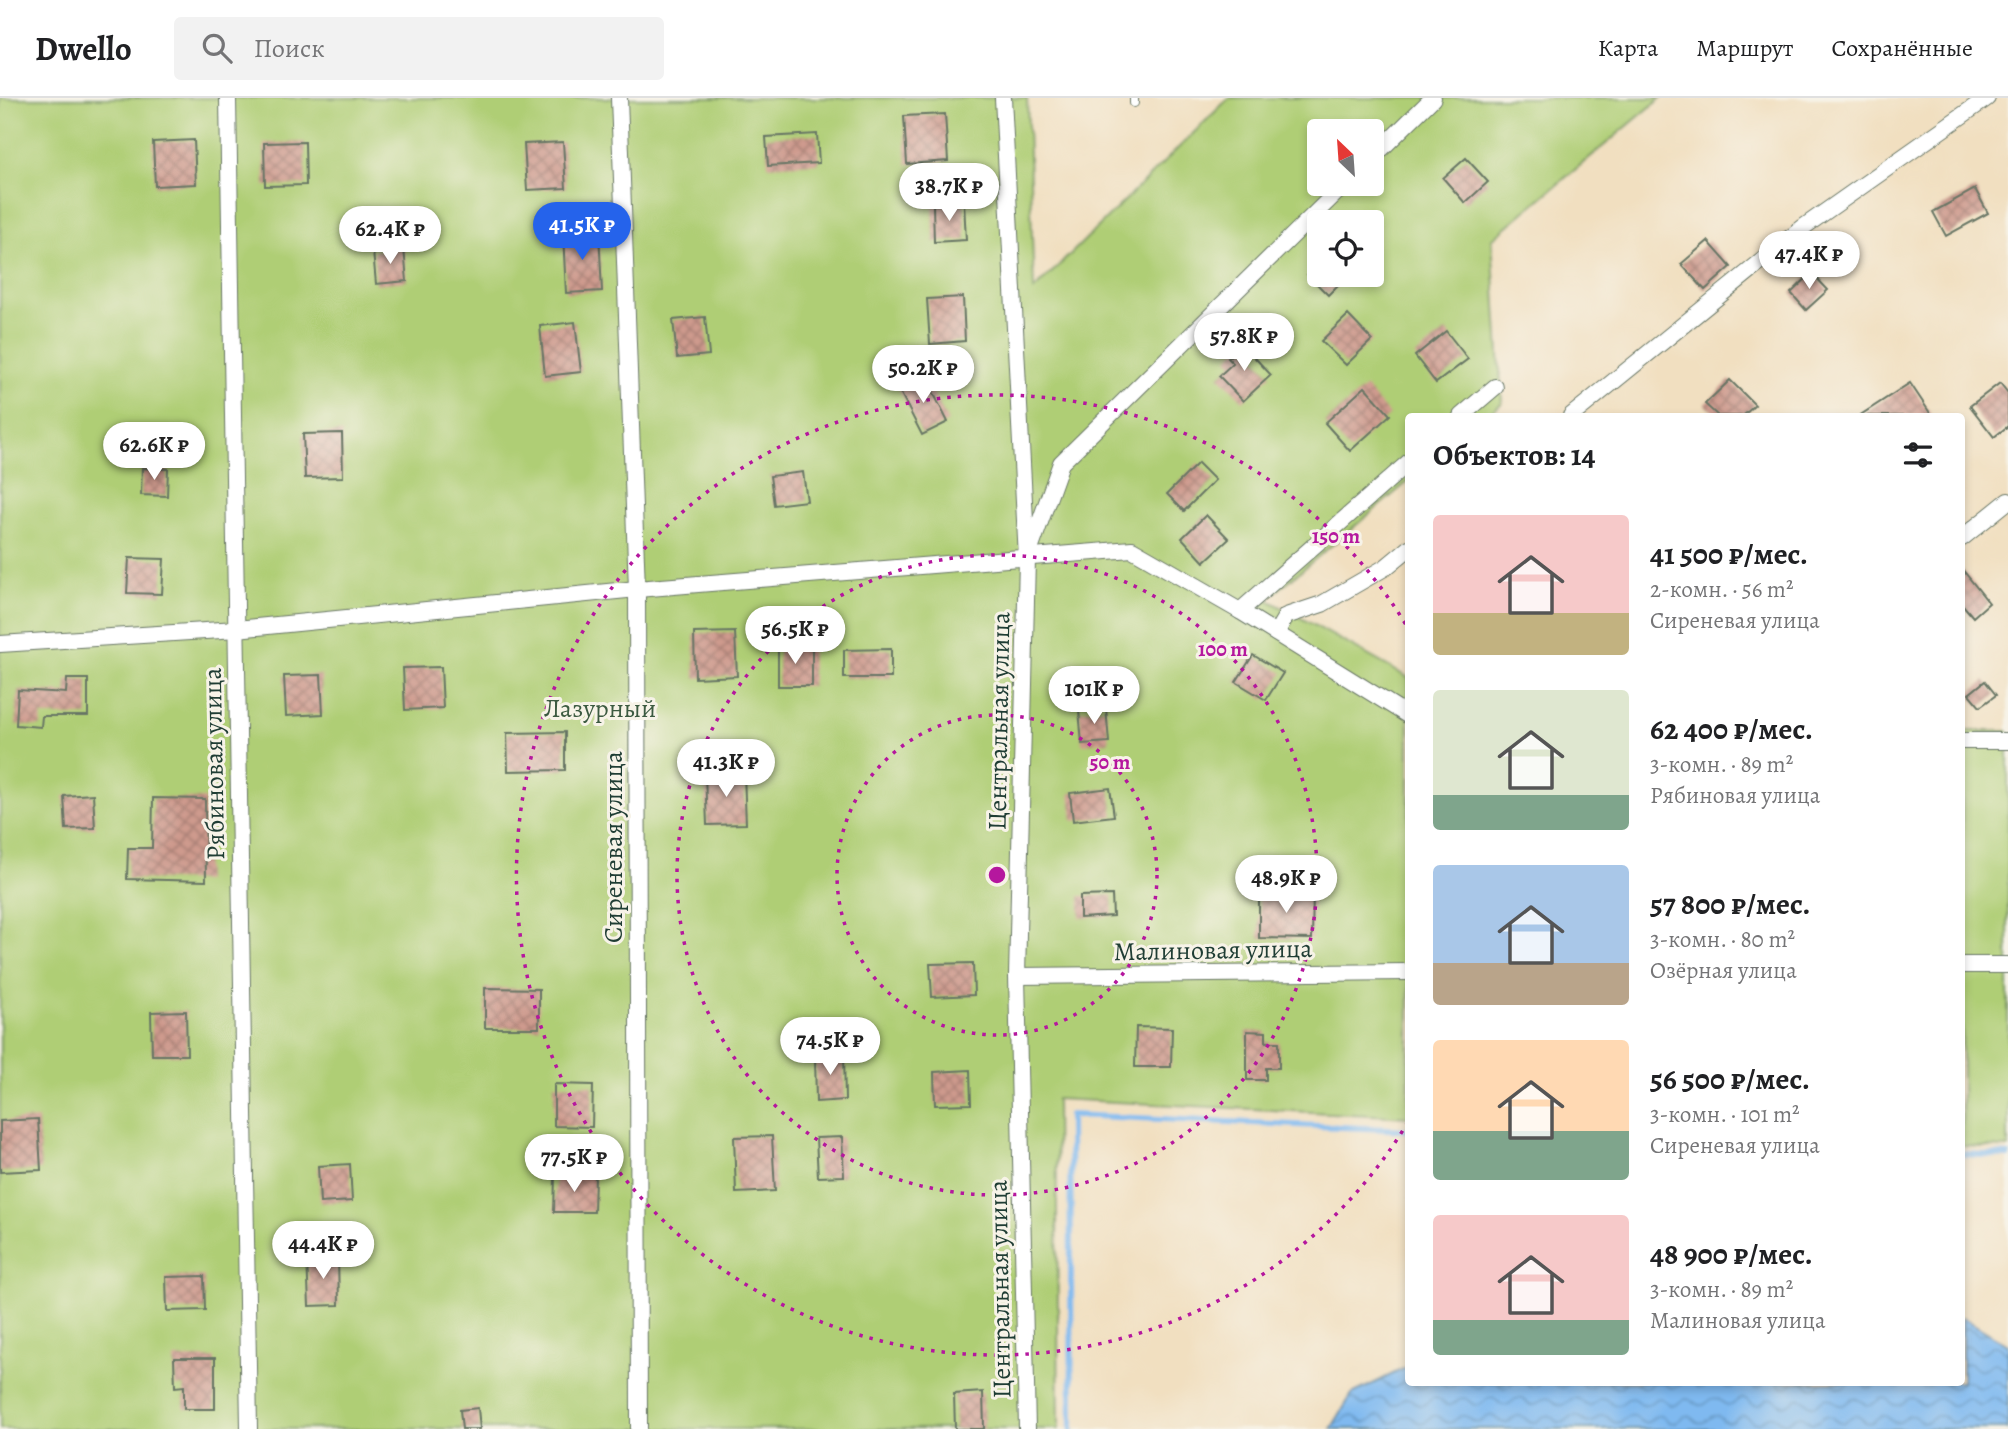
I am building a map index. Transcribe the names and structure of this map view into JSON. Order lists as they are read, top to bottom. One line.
{"streets":{"street":["Центральная улица","Рябиновая улица","Сиреневая улица","Малиновая улица"]},"crossings":[["Центральная улица","Малиновая улица"]],"parks":["Лазурный"],"north":"top left","page":{"header":"Dwello","search":"Поиск","nav":["Карта","Маршрут","Сохранённые"],"price":["38.7K ₽","41.5K ₽","62.4K ₽","47.4K ₽","57.8K ₽","50.2K ₽","62.6K ₽","56.5K ₽","101K ₽","41.3K ₽","48.9K ₽","74.5K ₽","77.5K ₽","44.4K ₽"],"heading":"Объектов: 14","list":[{"name":"41 500 ₽/мес.","note":"2-комн. · 56 m² · Сиреневая улица"},{"name":"62 400 ₽/мес.","note":"3-комн. · 89 m² · Рябиновая улица"},{"name":"57 800 ₽/мес.","note":"3-комн. · 80 m² · Озёрная улица"},{"name":"56 500 ₽/мес.","note":"3-комн. · 101 m² · Сиреневая улица"},{"name":"48 900 ₽/мес.","note":"3-комн. · 89 m² · Малиновая улица"}]},"rings":["150 m","100 m","50 m"]}
